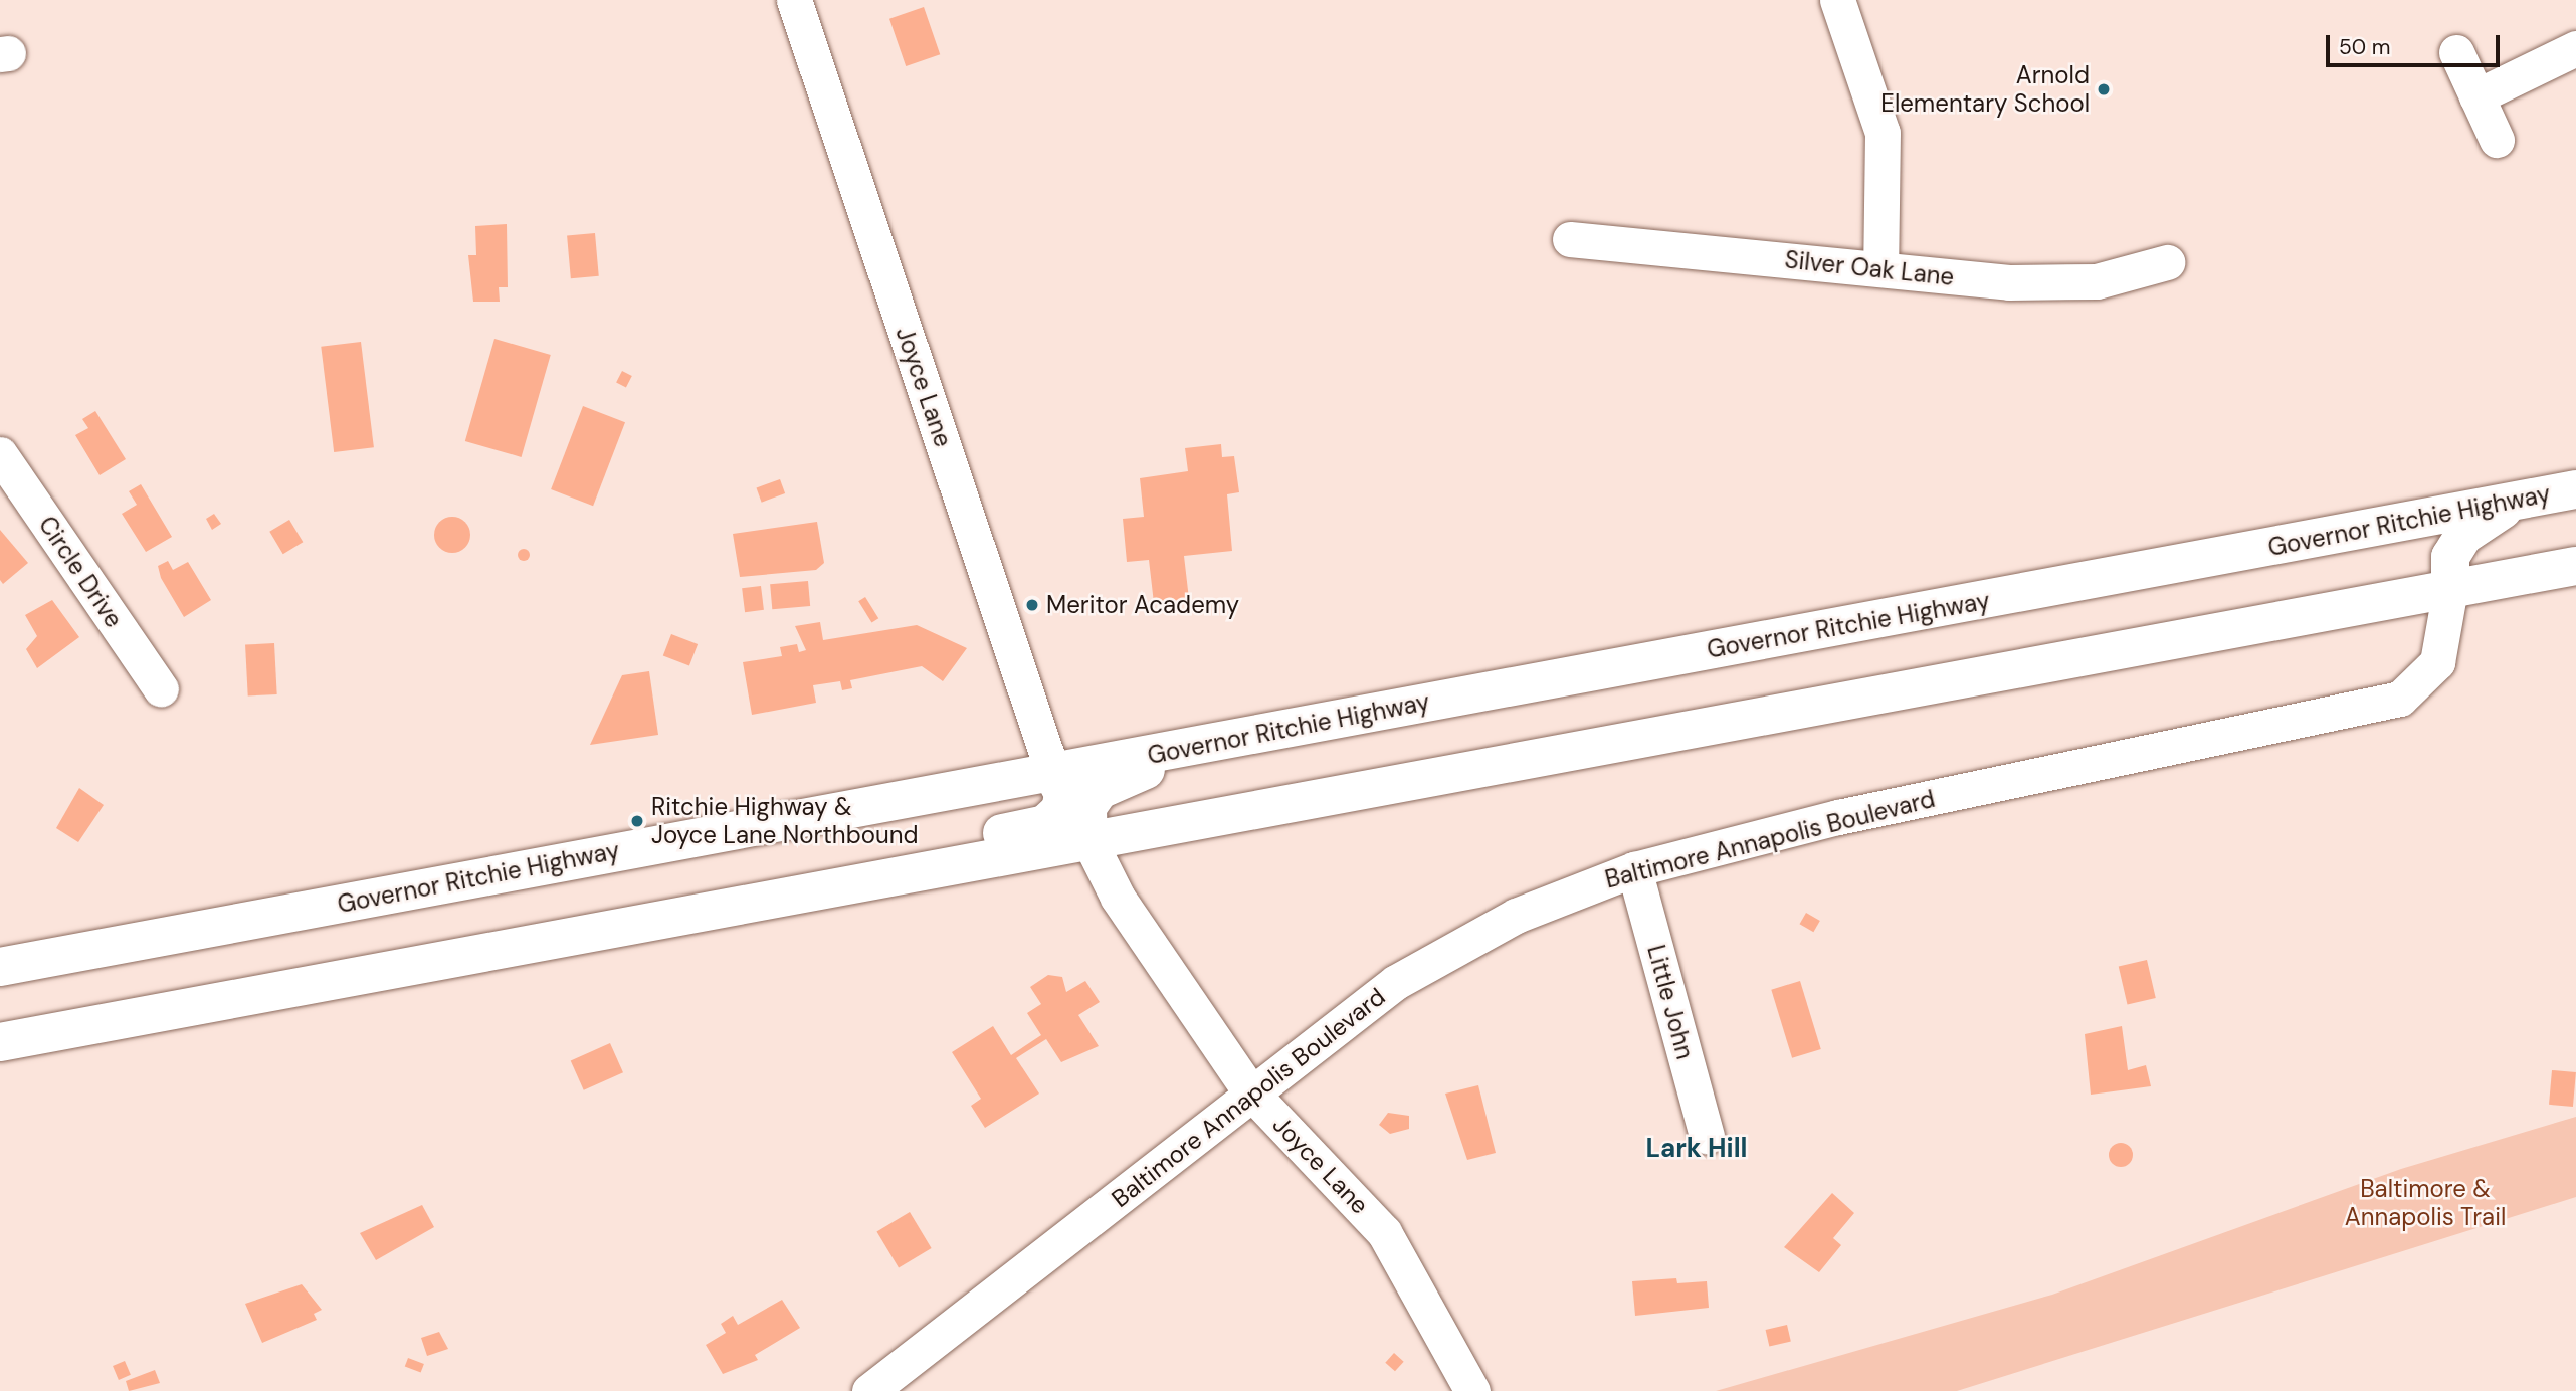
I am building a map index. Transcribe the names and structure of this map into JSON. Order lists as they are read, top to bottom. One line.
{"streets":{"highway":["Governor Ritchie Highway"],"street":["Silver Oak Lane","Joyce Lane","Circle Drive","Baltimore Annapolis Boulevard","Little John"]},"crossings":[["Joyce Lane","Governor Ritchie Highway"],["Joyce Lane","Baltimore Annapolis Boulevard"],["Baltimore Annapolis Boulevard","Little John"]],"districts":["Lark Hill"],"parks":["Baltimore & Annapolis Trail"],"places":["Arnold Elementary School","Meritor Academy","Ritchie Highway & Joyce Lane Northbound"],"scale_bar":"50 m"}
